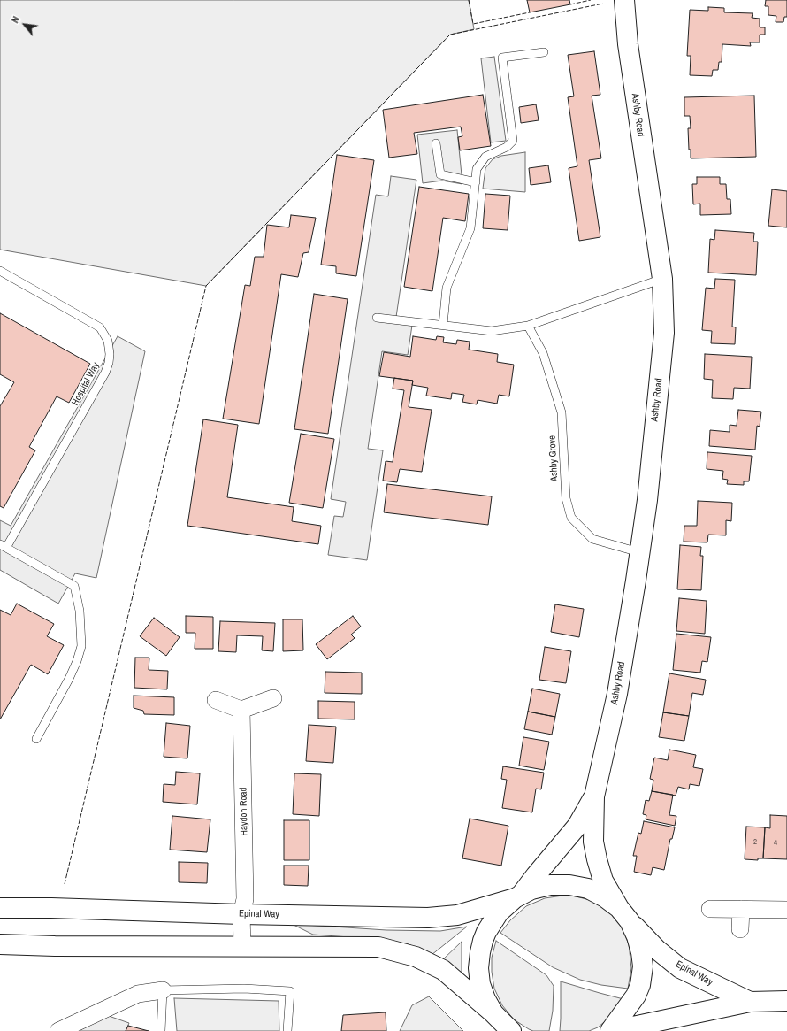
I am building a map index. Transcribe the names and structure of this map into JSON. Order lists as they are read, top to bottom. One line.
{"streets":{"main road":["Ashby Road","Epinal Way"],"street":["Haydon Road"],"lane":["Hospital Way","Ashby Grove"]},"crossings":[["Ashby Road","Ashby Grove"],["Ashby Road","Epinal Way"],["Haydon Road","Epinal Way"]],"house_numbers":["2","4"],"north":"top left"}
